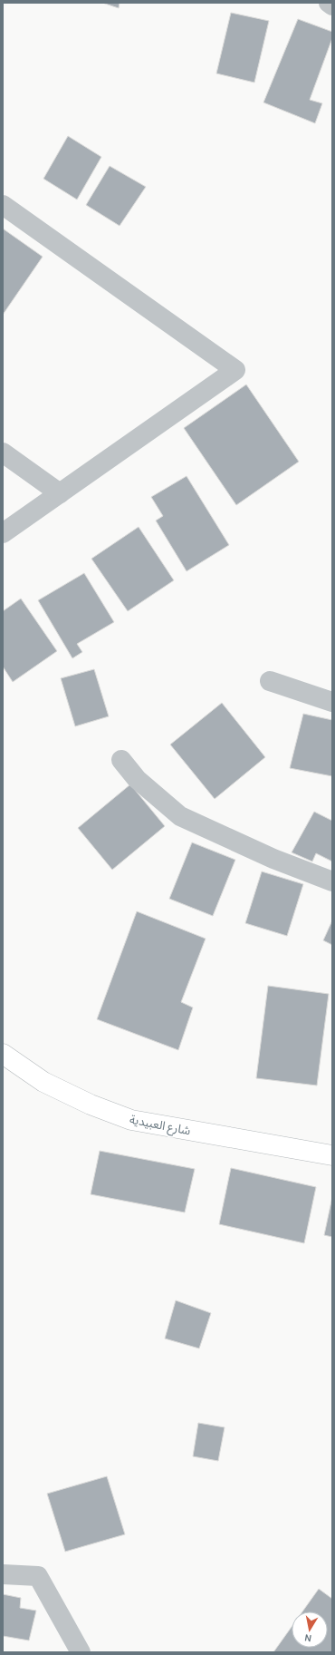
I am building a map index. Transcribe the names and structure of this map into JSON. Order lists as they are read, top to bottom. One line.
{"streets":{"main road":["شارع العبيدية"]},"north":"bottom"}
